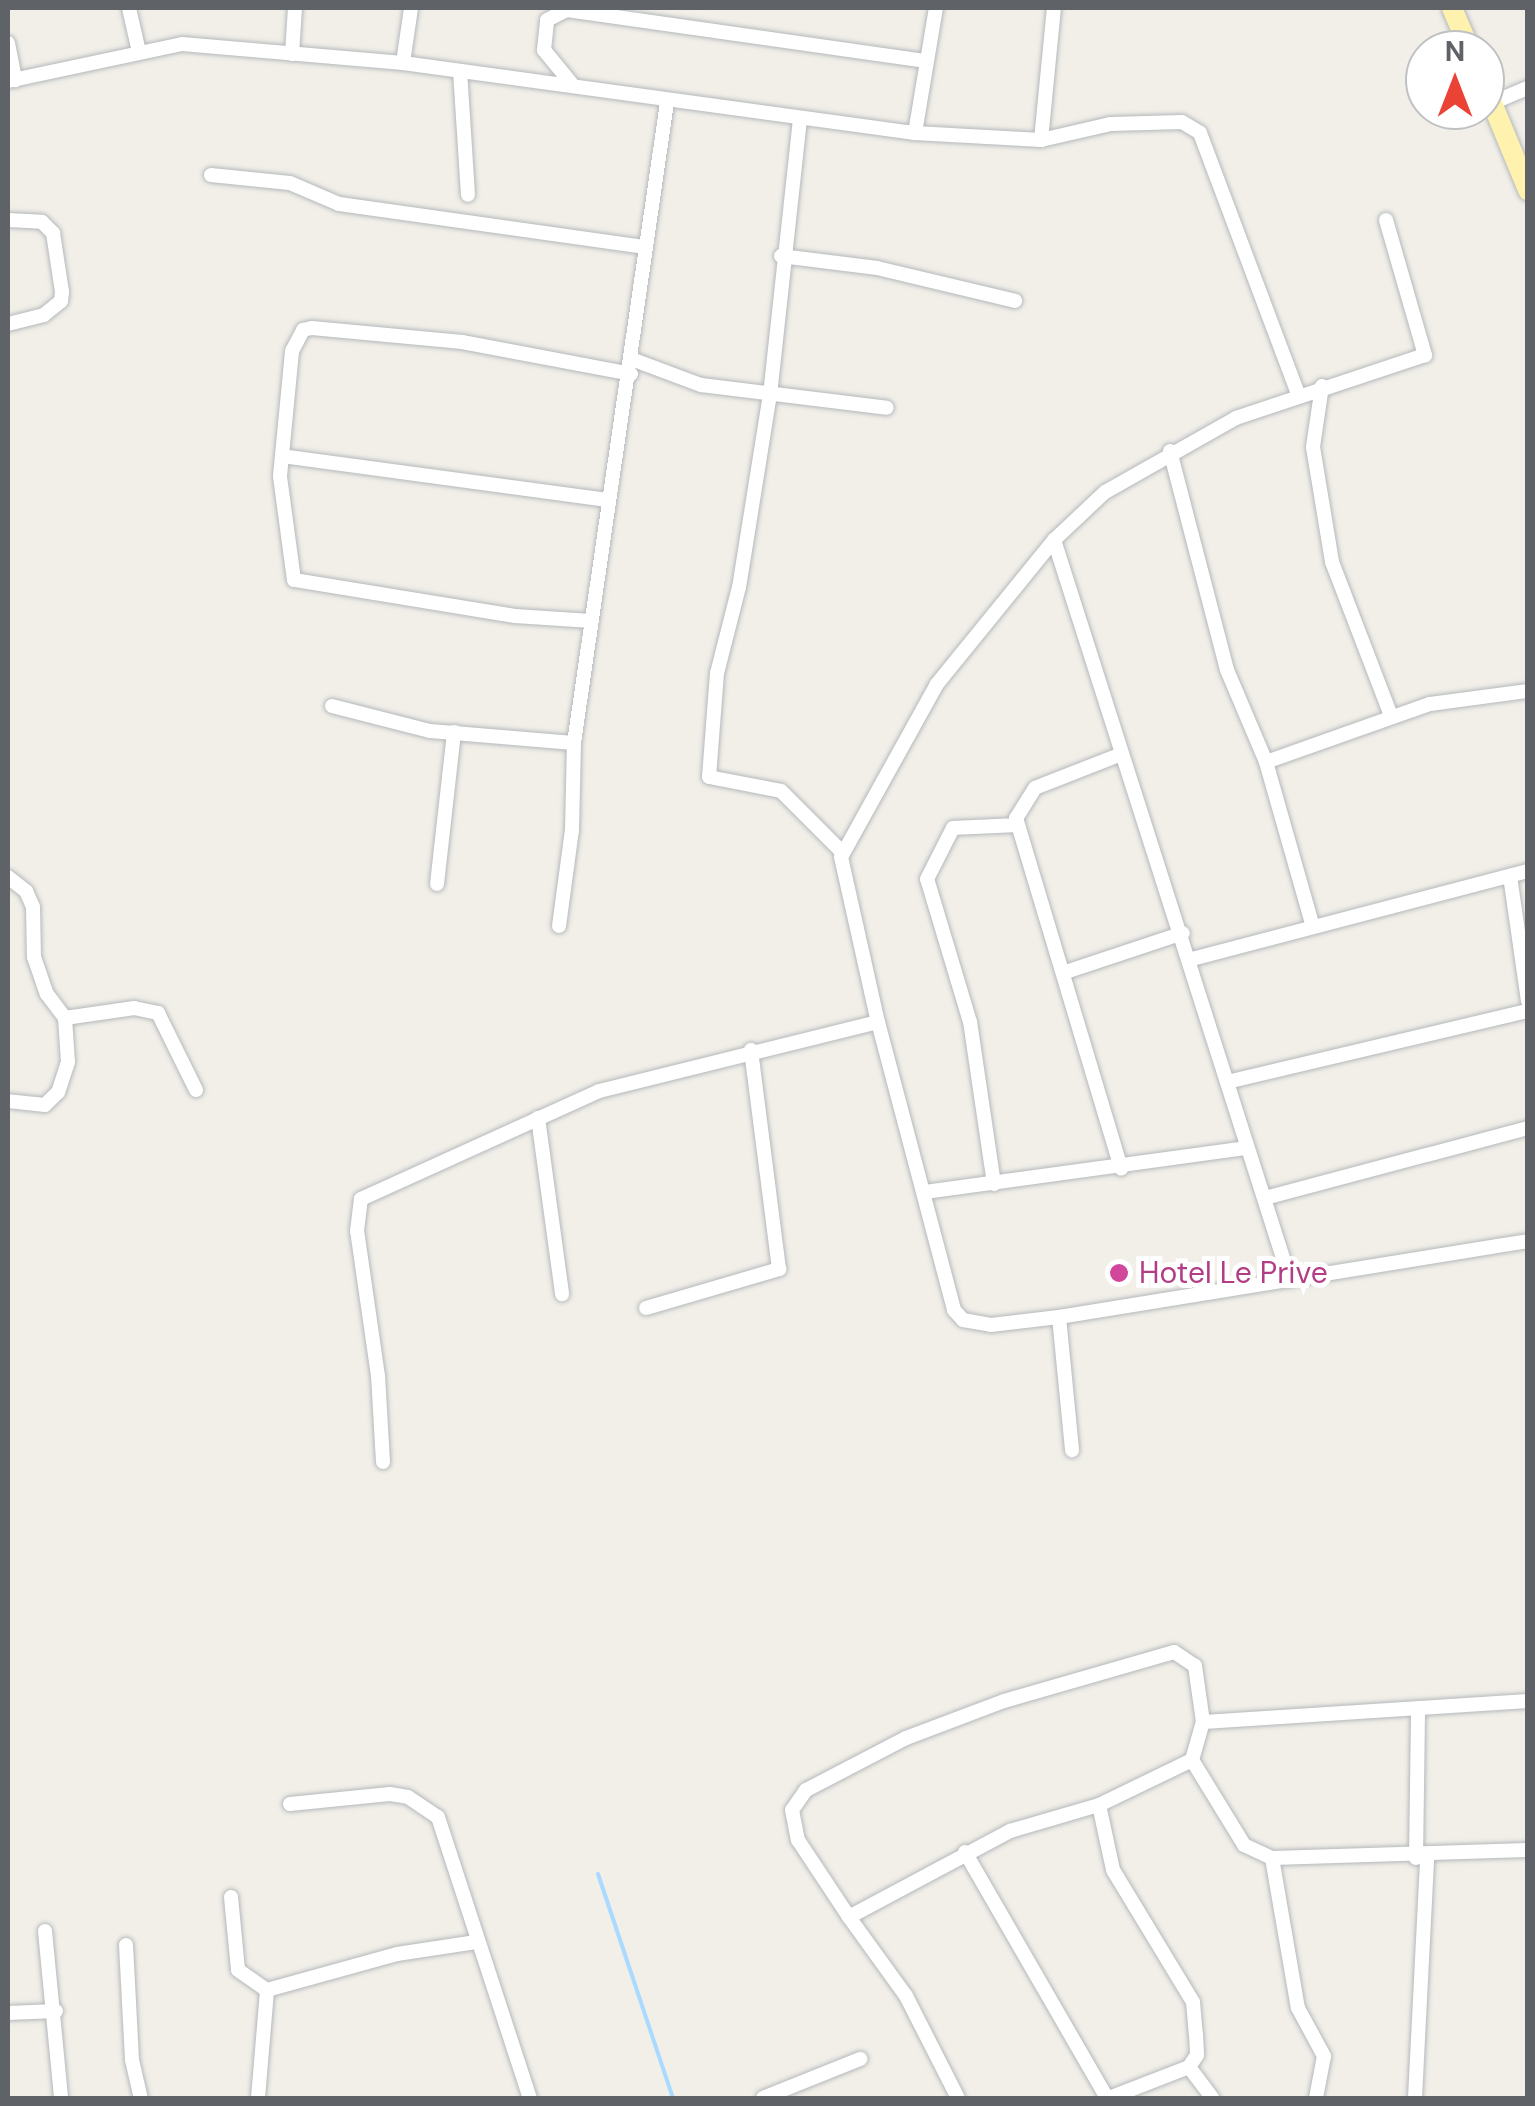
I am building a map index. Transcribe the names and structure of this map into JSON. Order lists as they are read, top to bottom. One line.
{"places":["Hotel Le Prive"],"north":"top"}
